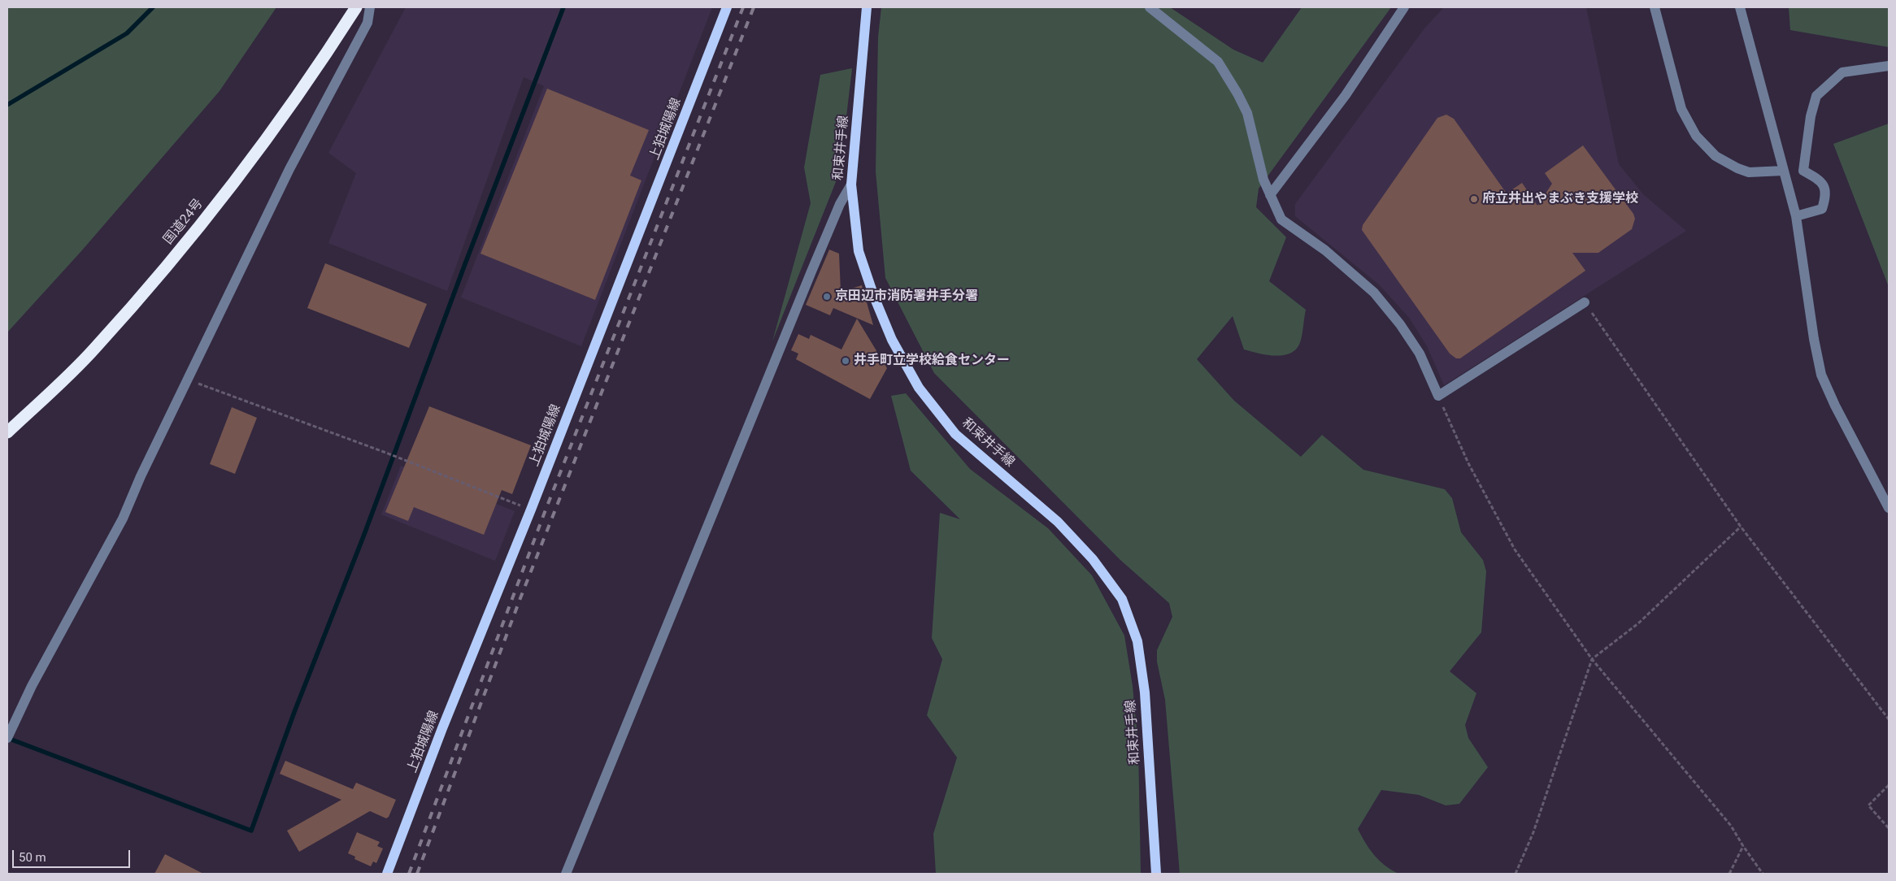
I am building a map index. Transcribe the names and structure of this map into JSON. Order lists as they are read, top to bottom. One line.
{"streets":{"highway":["国道24号"],"main road":["上狛城陽線","和束井手線"]},"places":["府立井出やまぶき支援学校","京田辺市消防署井手分署","井手町立学校給食センター"],"scale_bar":"50 m"}
